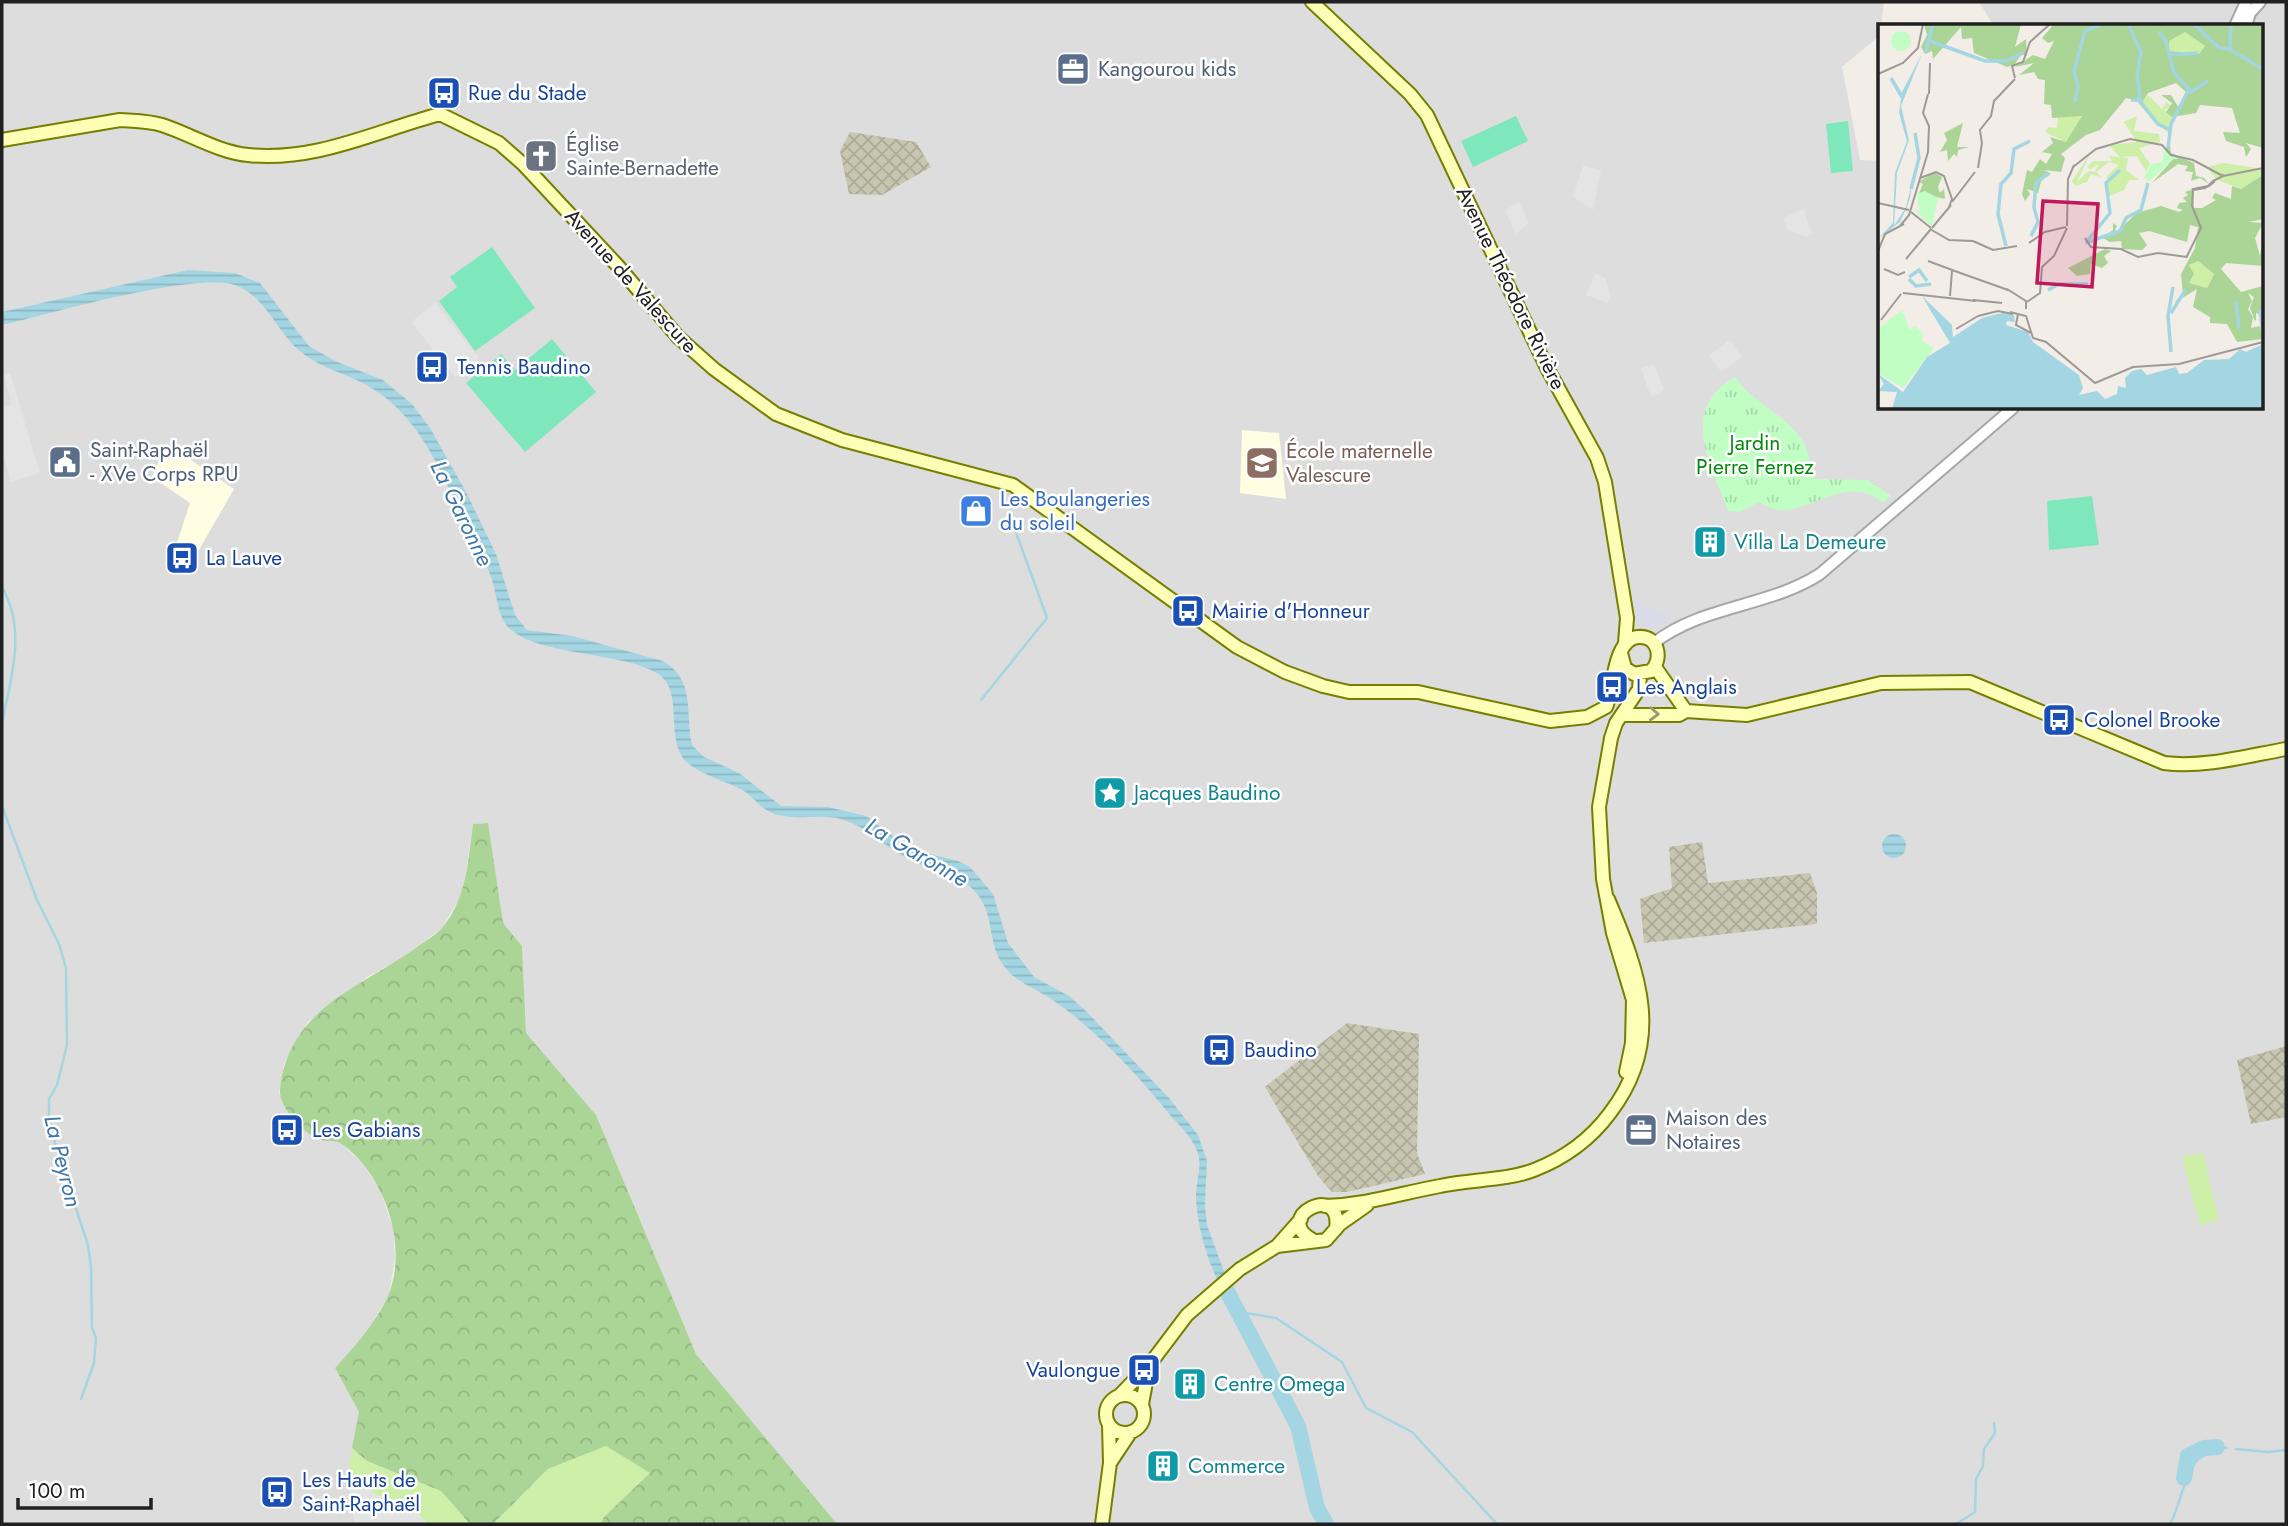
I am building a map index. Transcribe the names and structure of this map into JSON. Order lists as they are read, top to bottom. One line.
{"streets":{"main road":["Avenue de Valescure","Avenue Théodore Rivière"]},"water":["La Garonne","La Peyron"],"parks":["Jardin Pierre Fernez"],"places":{"office":["Kangourou kids","Maison des Notaires"],"bus stop":["Rue du Stade","Tennis Baudino","La Lauve","Mairie d'Honneur","Les Anglais","Colonel Brooke","Baudino","Les Gabians","Vaulongue","Les Hauts de Saint-Raphaël"],"church":["Église Sainte-Bernadette"],"public building":["Saint-Raphaël - XVe Corps RPU"],"school or university":["École maternelle Valescure"],"shop":["Les Boulangeries du soleil"],"building":["Villa La Demeure","Centre Omega","Commerce"],"place":["Jacques Baudino"]},"scale_bar":"100 m"}
